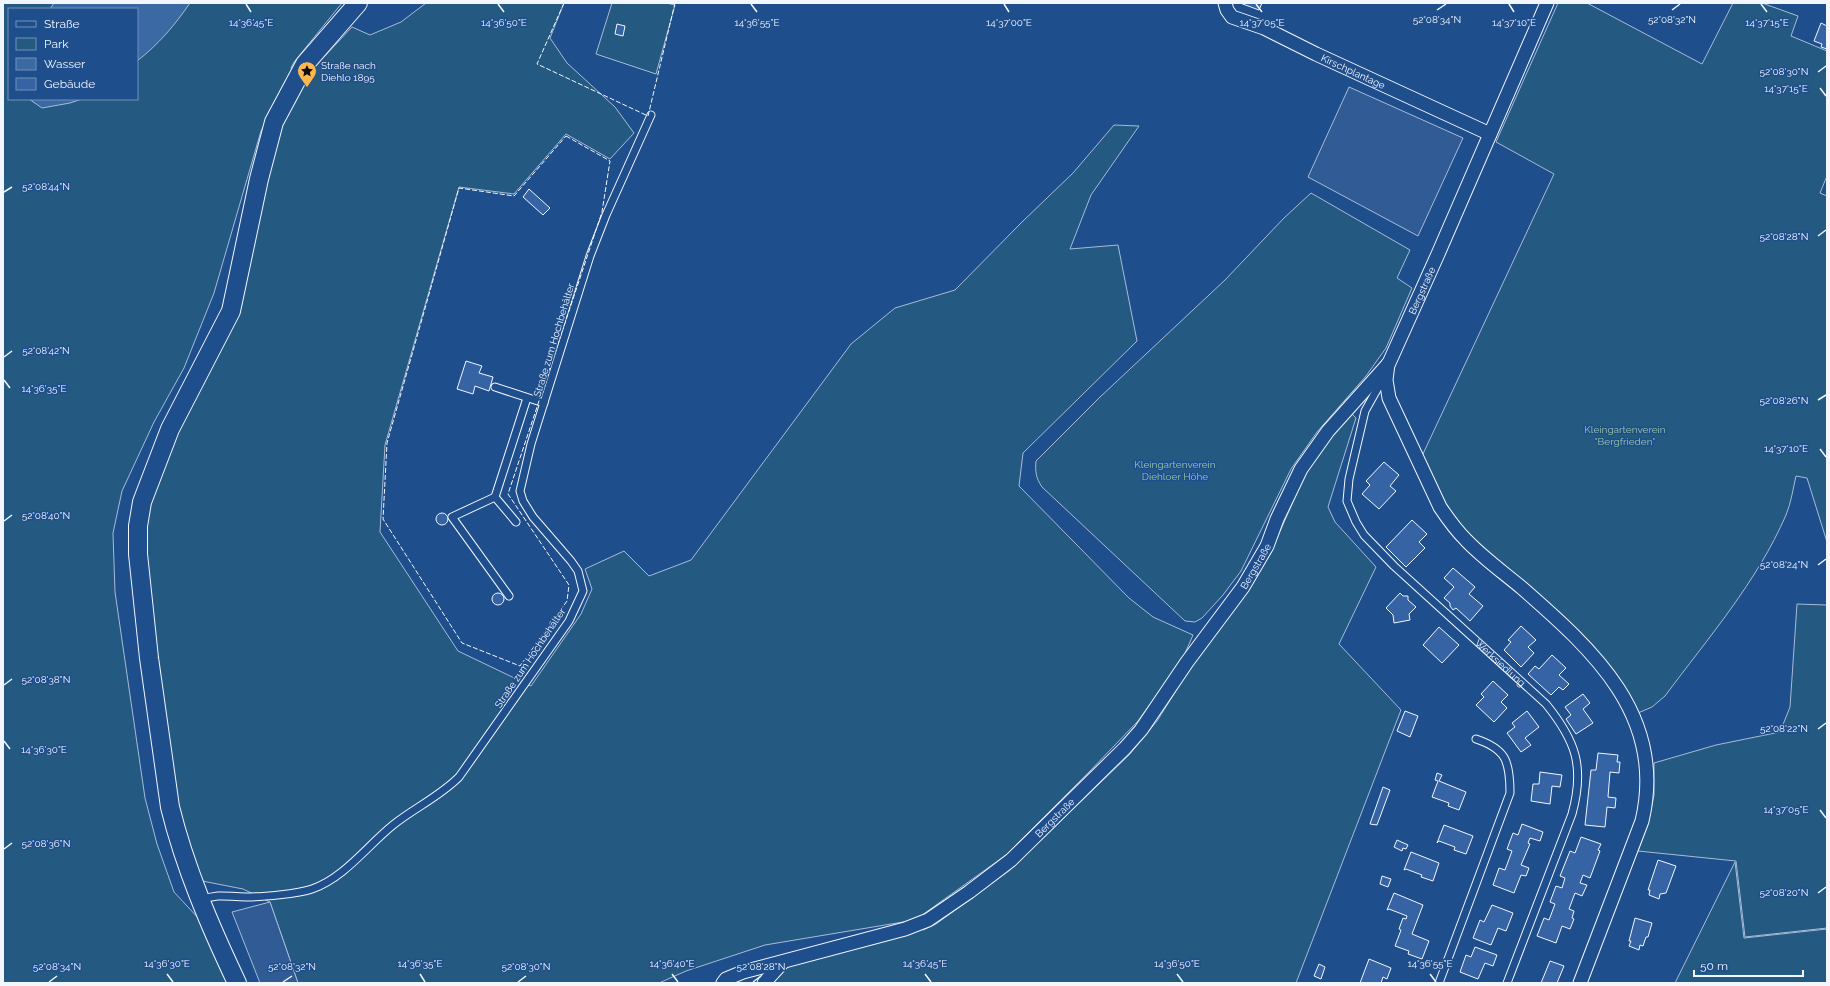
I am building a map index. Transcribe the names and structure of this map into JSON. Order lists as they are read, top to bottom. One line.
{"streets":{"street":["Kirschplantage","Bergstraße"],"lane":["Straße zum Hochbehälter","Werksiedlung"]},"crossings":[["Kirschplantage","Bergstraße"],["Bergstraße","Werksiedlung"]],"parks":["Kleingartenverein \"Bergfrieden\"","Kleingartenverein Diehloer Höhe"],"places":{"place":["Straße nach Diehlo 1895"]},"legend":["Straße","Park","Wasser","Gebäude"],"scale_bar":"50 m","coordinates":["52°08'34\"N","52°08'32\"N","14°37'10\"E","14°36'45\"E","14°36'50\"E","14°36'55\"E","14°37'00\"E","14°37'05\"E","14°37'15\"E","52°08'30\"N","52°08'44\"N","52°08'28\"N","52°08'42\"N","14°36'35\"E","52°08'26\"N","52°08'40\"N","52°08'24\"N","52°08'38\"N","52°08'22\"N","14°36'30\"E","52°08'36\"N","52°08'20\"N","14°36'40\"E"]}
